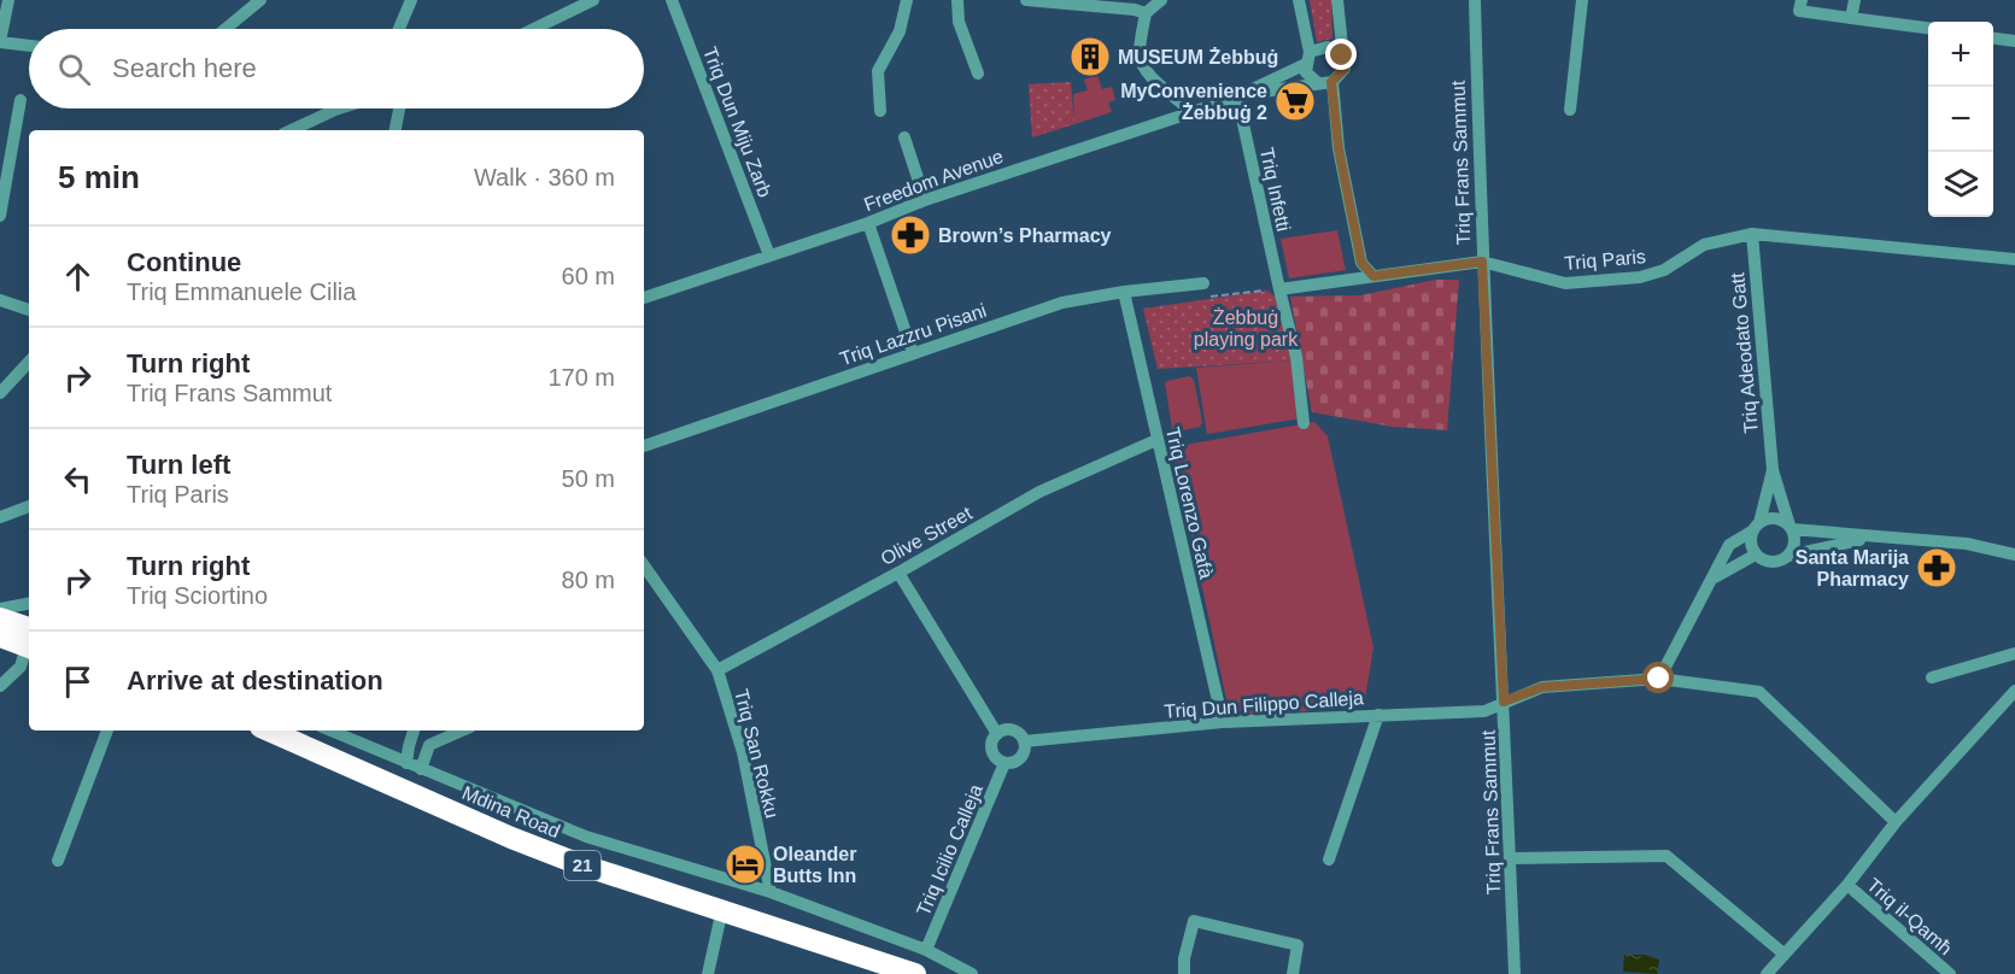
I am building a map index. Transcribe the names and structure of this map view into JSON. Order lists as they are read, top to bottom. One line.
{"streets":{"highway":["Mdina Road","21"],"street":["Triq Dun Miju Zarb","Triq Frans Sammut","Freedom Avenue","Triq Infetti","Triq Paris","Triq Lazzru Pisani","Triq Adeodato Gatt","Triq Lorenzo Gafà","Olive Street","Triq Dun Filippo Calleja","Triq San Rokku","Triq Icilio Calleja","Triq il-Qamħ"]},"crossings":[["Triq Dun Miju Zarb","Freedom Avenue"],["Triq Frans Sammut","Triq Paris"],["Triq Frans Sammut","Triq Dun Filippo Calleja"],["Freedom Avenue","Triq Infetti"],["Triq Infetti","Triq Paris"],["Triq Paris","Triq Adeodato Gatt"],["Triq Lazzru Pisani","Triq Lorenzo Gafà"],["Triq Lorenzo Gafà","Olive Street"],["Triq Lorenzo Gafà","Triq Dun Filippo Calleja"],["Olive Street","Triq San Rokku"],["Triq Dun Filippo Calleja","Triq Icilio Calleja"],["Triq San Rokku","Mdina Road"],["Mdina Road","Triq Icilio Calleja"]],"parks":["Żebbuġ playing park"],"places":{"building":["MUSEUM Żebbuġ"],"supermarket":["MyConvenience Żebbuġ 2"],"pharmacy":["Brown’s Pharmacy","Santa Marija Pharmacy"],"hotel":["Oleander Butts Inn"]},"page":{"map_buttons":["+","−"],"search":"Search here","heading":["5 min","Walk · 360 m"],"list":[["Continue","Triq Emmanuele Cilia","60 m"],["Turn right","Triq Frans Sammut","170 m"],["Turn left","Triq Paris","50 m"],["Turn right","Triq Sciortino","80 m"],"Arrive at destination"]}}
